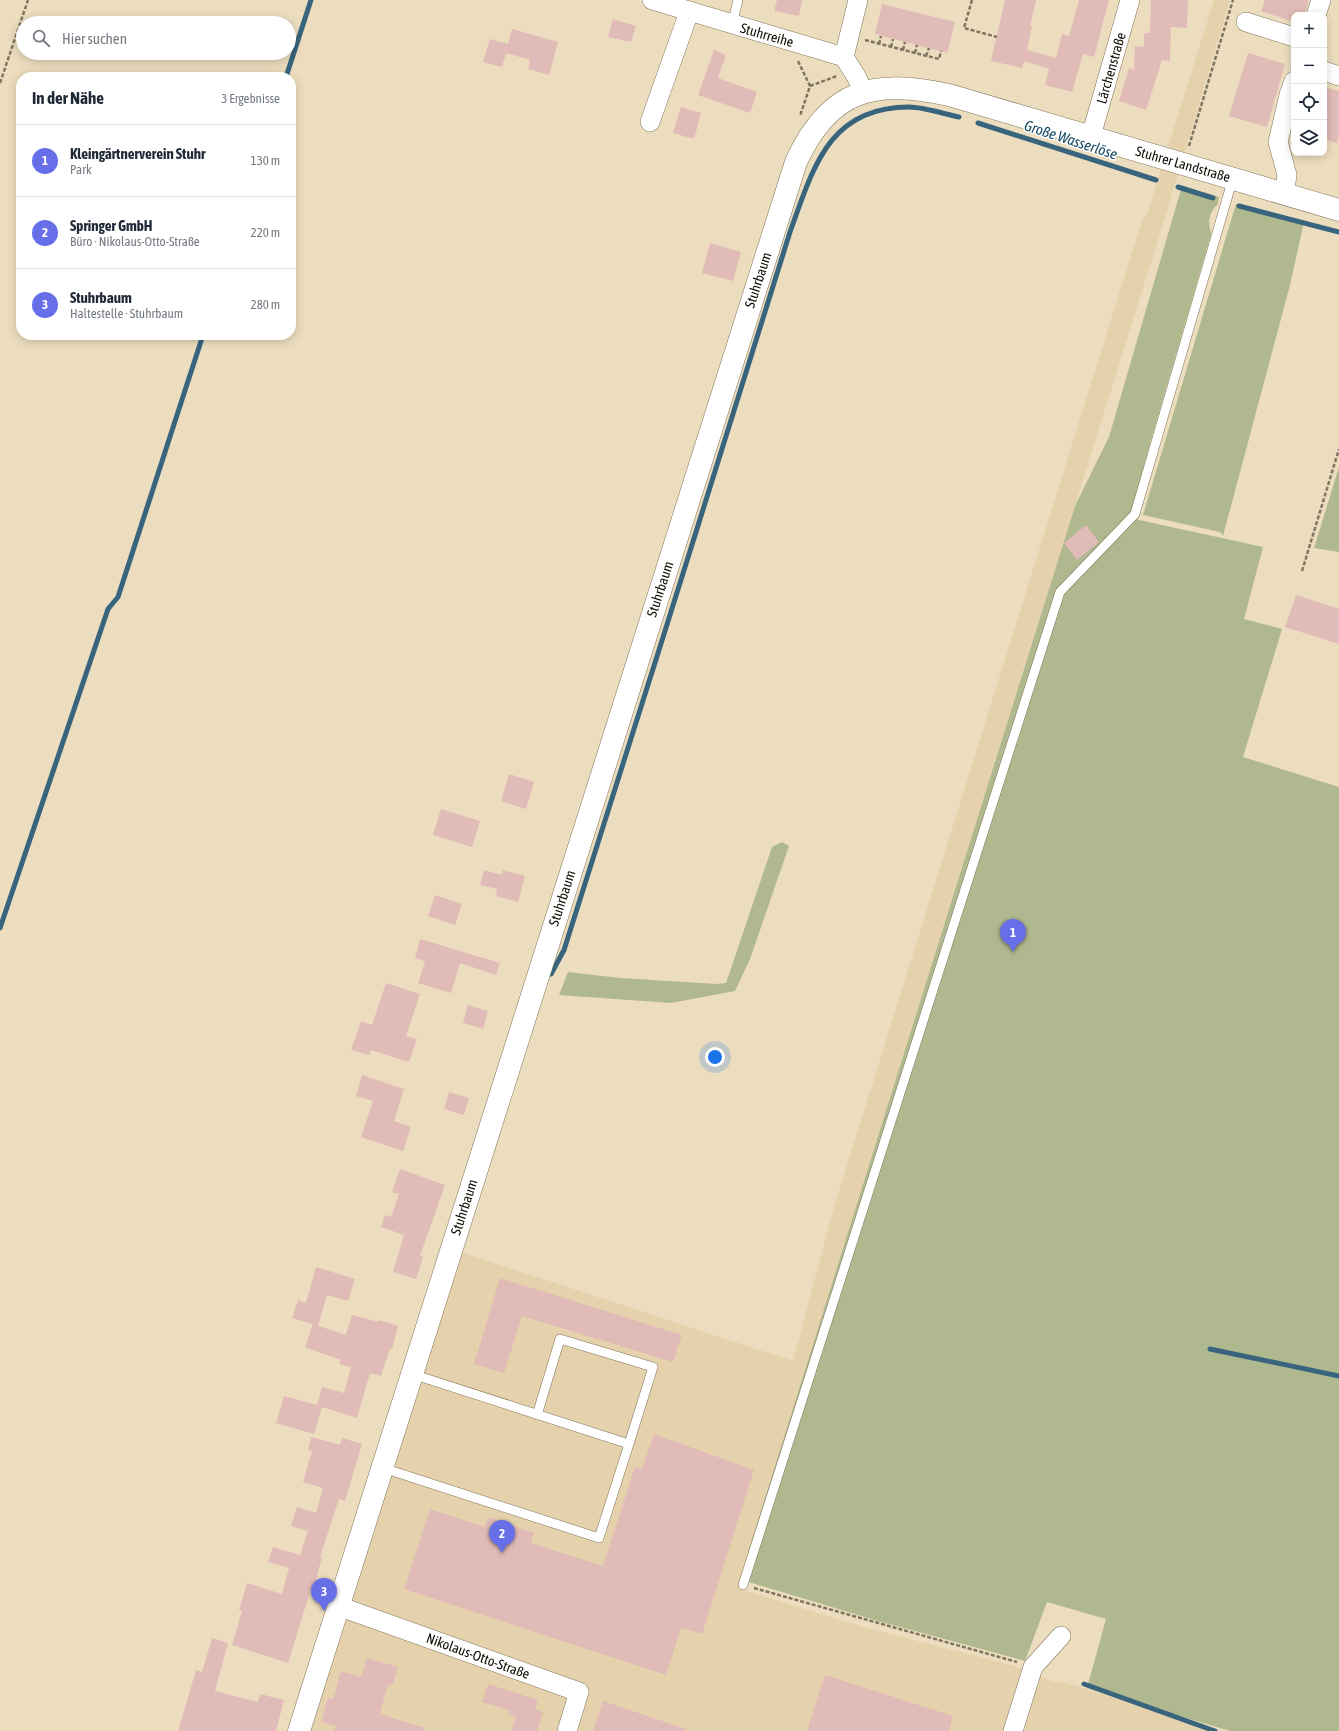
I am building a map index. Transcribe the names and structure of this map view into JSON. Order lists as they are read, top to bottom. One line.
{"streets":{"street":["Stuhrreihe","Lärchenstraße","Stuhrer Landstraße","Stuhrbaum","Nikolaus-Otto-Straße"]},"crossings":[["Lärchenstraße","Stuhrer Landstraße"],["Stuhrer Landstraße","Stuhrbaum"],["Stuhrbaum","Nikolaus-Otto-Straße"]],"water":["Große Wasserlöse"],"page":{"map_buttons":["+","−"],"search":"Hier suchen","heading":["In der Nähe","3 Ergebnisse"],"list":[{"mark":"1","name":"Kleingärtnerverein Stuhr","note":"Park","value":"130 m"},{"mark":"2","name":"Springer GmbH","note":"Büro · Nikolaus-Otto-Straße","value":"220 m"},{"mark":"3","name":"Stuhrbaum","note":"Haltestelle · Stuhrbaum","value":"280 m"}],"pins":["1","2","3"]}}
